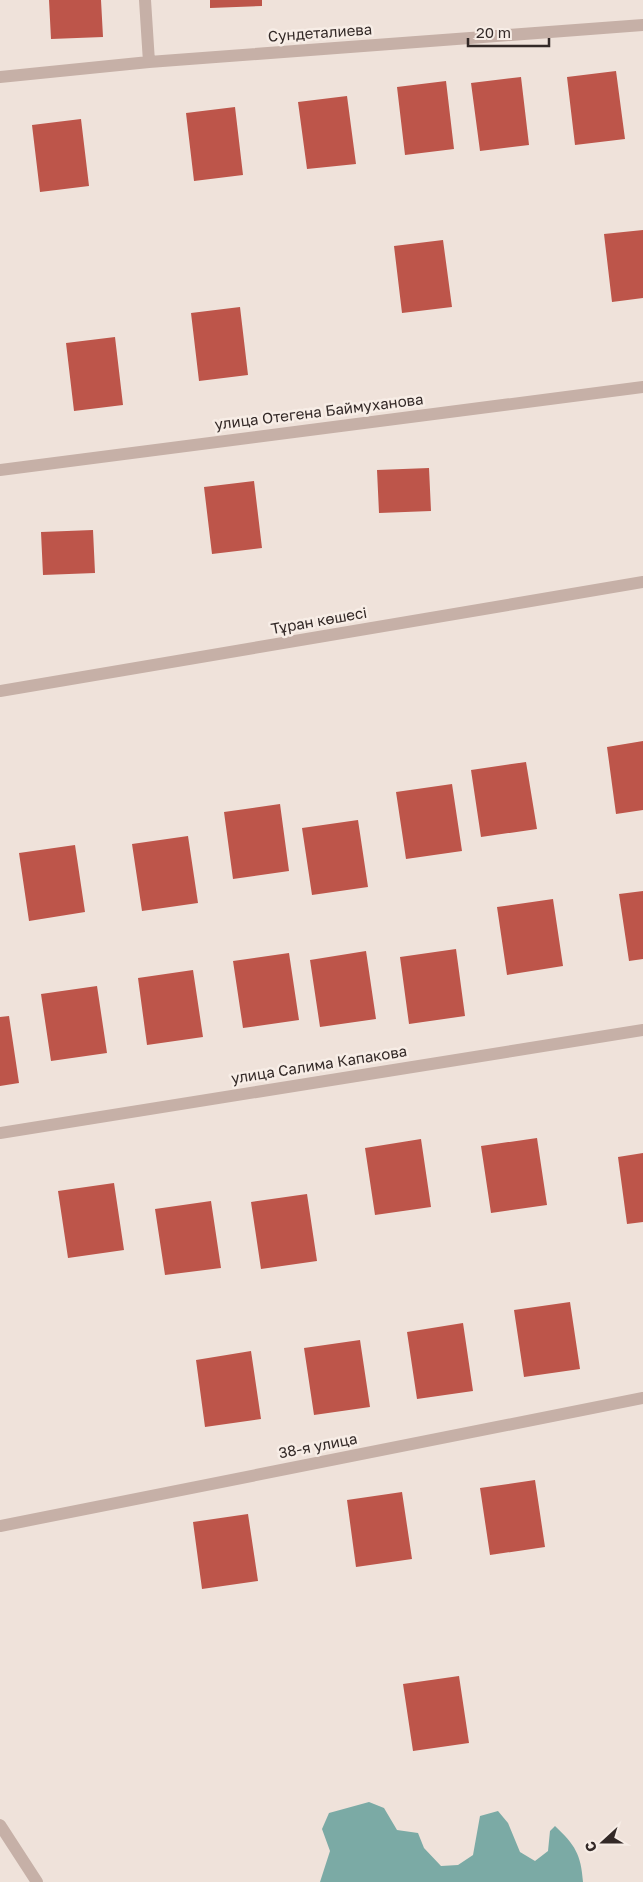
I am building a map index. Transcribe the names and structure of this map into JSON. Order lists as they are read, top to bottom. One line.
{"streets":{"street":["Сундеталиева","улица Отегена Баймуханова","Тұран көшесі","улица Салима Капакова","38-я улица"]},"scale_bar":"20 m","north":"left"}
